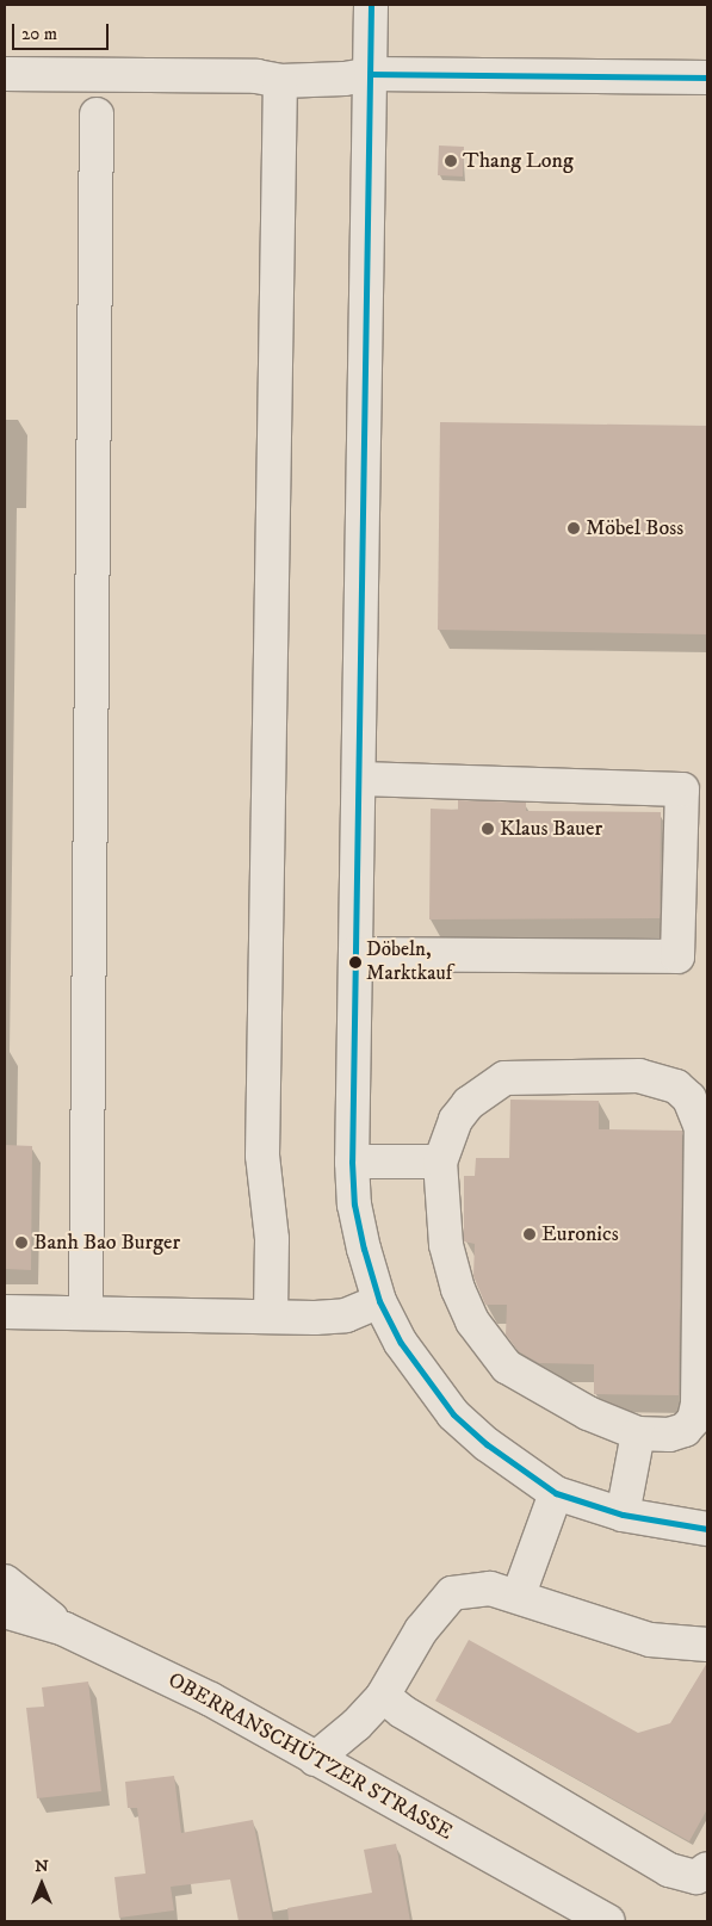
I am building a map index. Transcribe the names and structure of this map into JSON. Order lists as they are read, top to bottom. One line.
{"streets":{"street":["OBERRANSCHÜTZER STRASSE"]},"places":["Thang Long","Möbel Boss","Klaus Bauer","Döbeln, Marktkauf","Euronics","Banh Bao Burger"],"scale_bar":"20 m","north":"top"}
